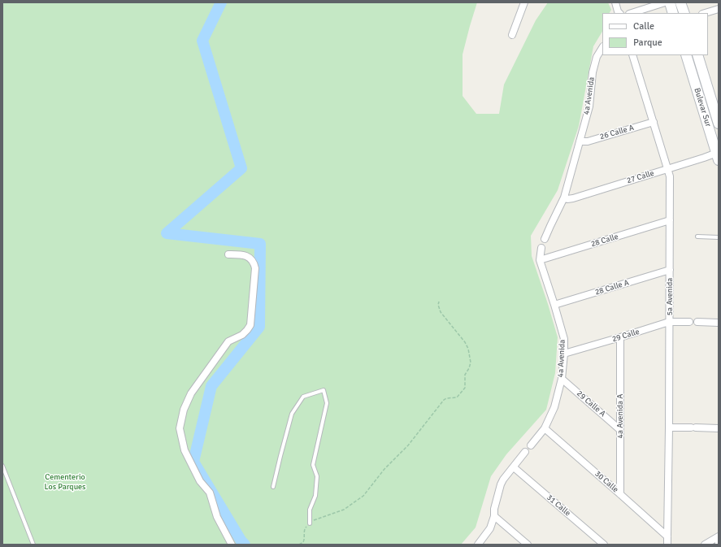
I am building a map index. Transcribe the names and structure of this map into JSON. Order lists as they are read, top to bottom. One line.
{"streets":{"main road":["Bulevar Sur"],"street":["4a Avenida","26 Calle A","27 Calle","28 Calle","28 Calle A","5a Avenida","29 Calle","29 Calle A","4a Avenida A","30 Calle","31 Calle"]},"crossings":[["4a Avenida","26 Calle A"],["4a Avenida","27 Calle"],["4a Avenida","28 Calle"],["4a Avenida","28 Calle A"],["4a Avenida","29 Calle"],["4a Avenida","29 Calle A"],["4a Avenida","30 Calle"],["Bulevar Sur","27 Calle"],["26 Calle A","5a Avenida"],["27 Calle","5a Avenida"],["28 Calle","5a Avenida"],["28 Calle A","5a Avenida"],["5a Avenida","29 Calle"],["5a Avenida","30 Calle"],["29 Calle","4a Avenida A"],["29 Calle A","4a Avenida A"],["4a Avenida A","30 Calle"]],"parks":["Cementerio Los Parques"],"legend":["Calle","Parque"]}
